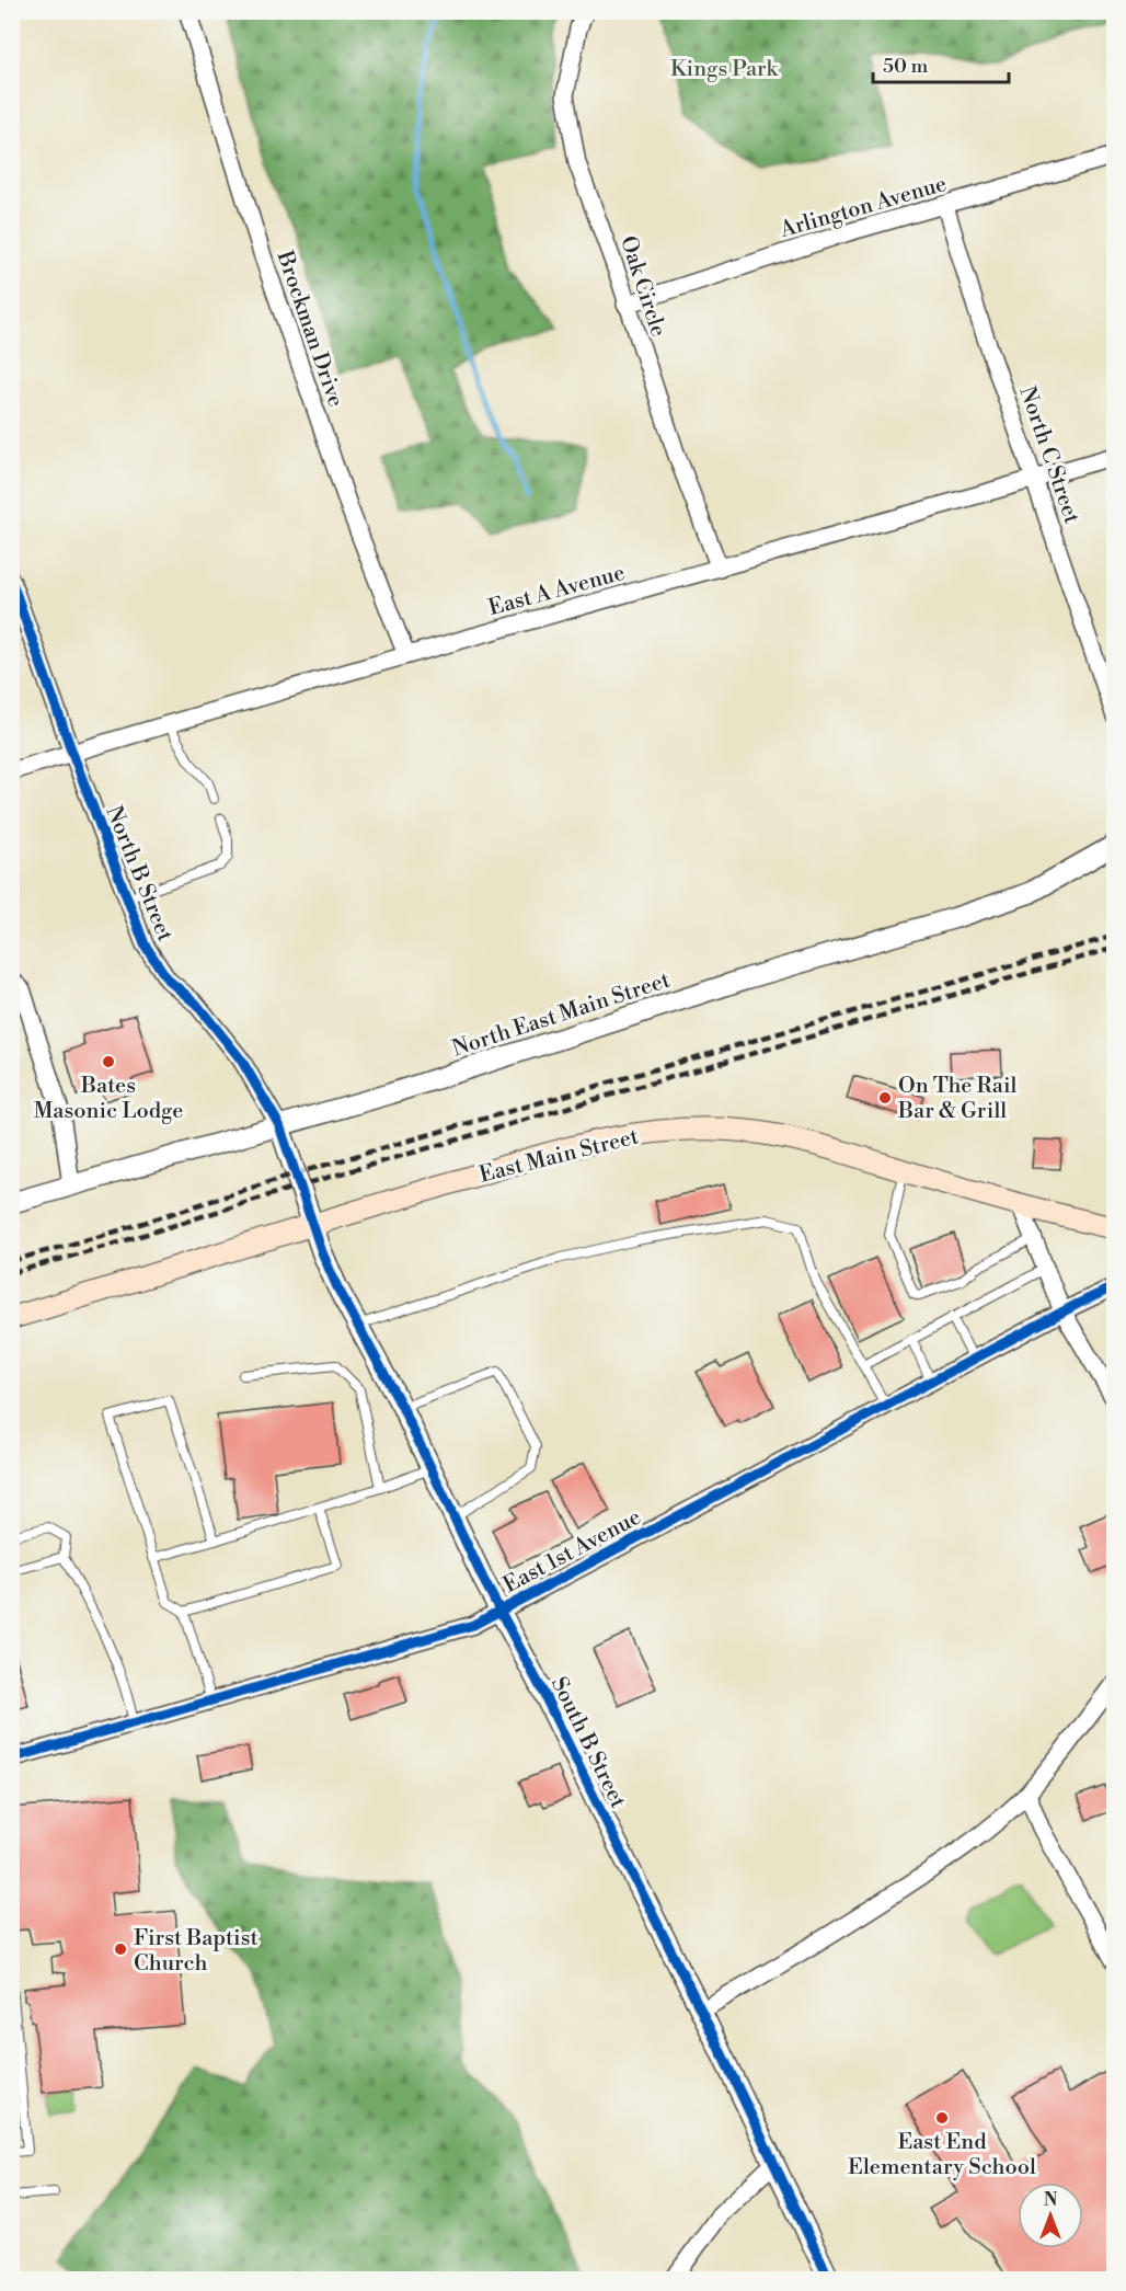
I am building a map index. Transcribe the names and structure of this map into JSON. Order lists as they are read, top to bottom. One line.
{"streets":{"main road":["East Main Street"],"street":["Arlington Avenue","Oak Circle","Brockman Drive","North C Street","East A Avenue","North B Street","North East Main Street","East 1st Avenue","South B Street"]},"crossings":[["Arlington Avenue","Oak Circle"],["Arlington Avenue","North C Street"],["Oak Circle","East A Avenue"],["Brockman Drive","East A Avenue"],["North C Street","East A Avenue"],["East A Avenue","North B Street"],["North B Street","North East Main Street"],["North B Street","East Main Street"],["North B Street","South B Street"],["East Main Street","South B Street"],["East 1st Avenue","South B Street"]],"parks":["Kings Park"],"places":["Bates Masonic Lodge","On The Rail Bar & Grill","First Baptist Church","East End Elementary School"],"scale_bar":"50 m","north":"top"}
